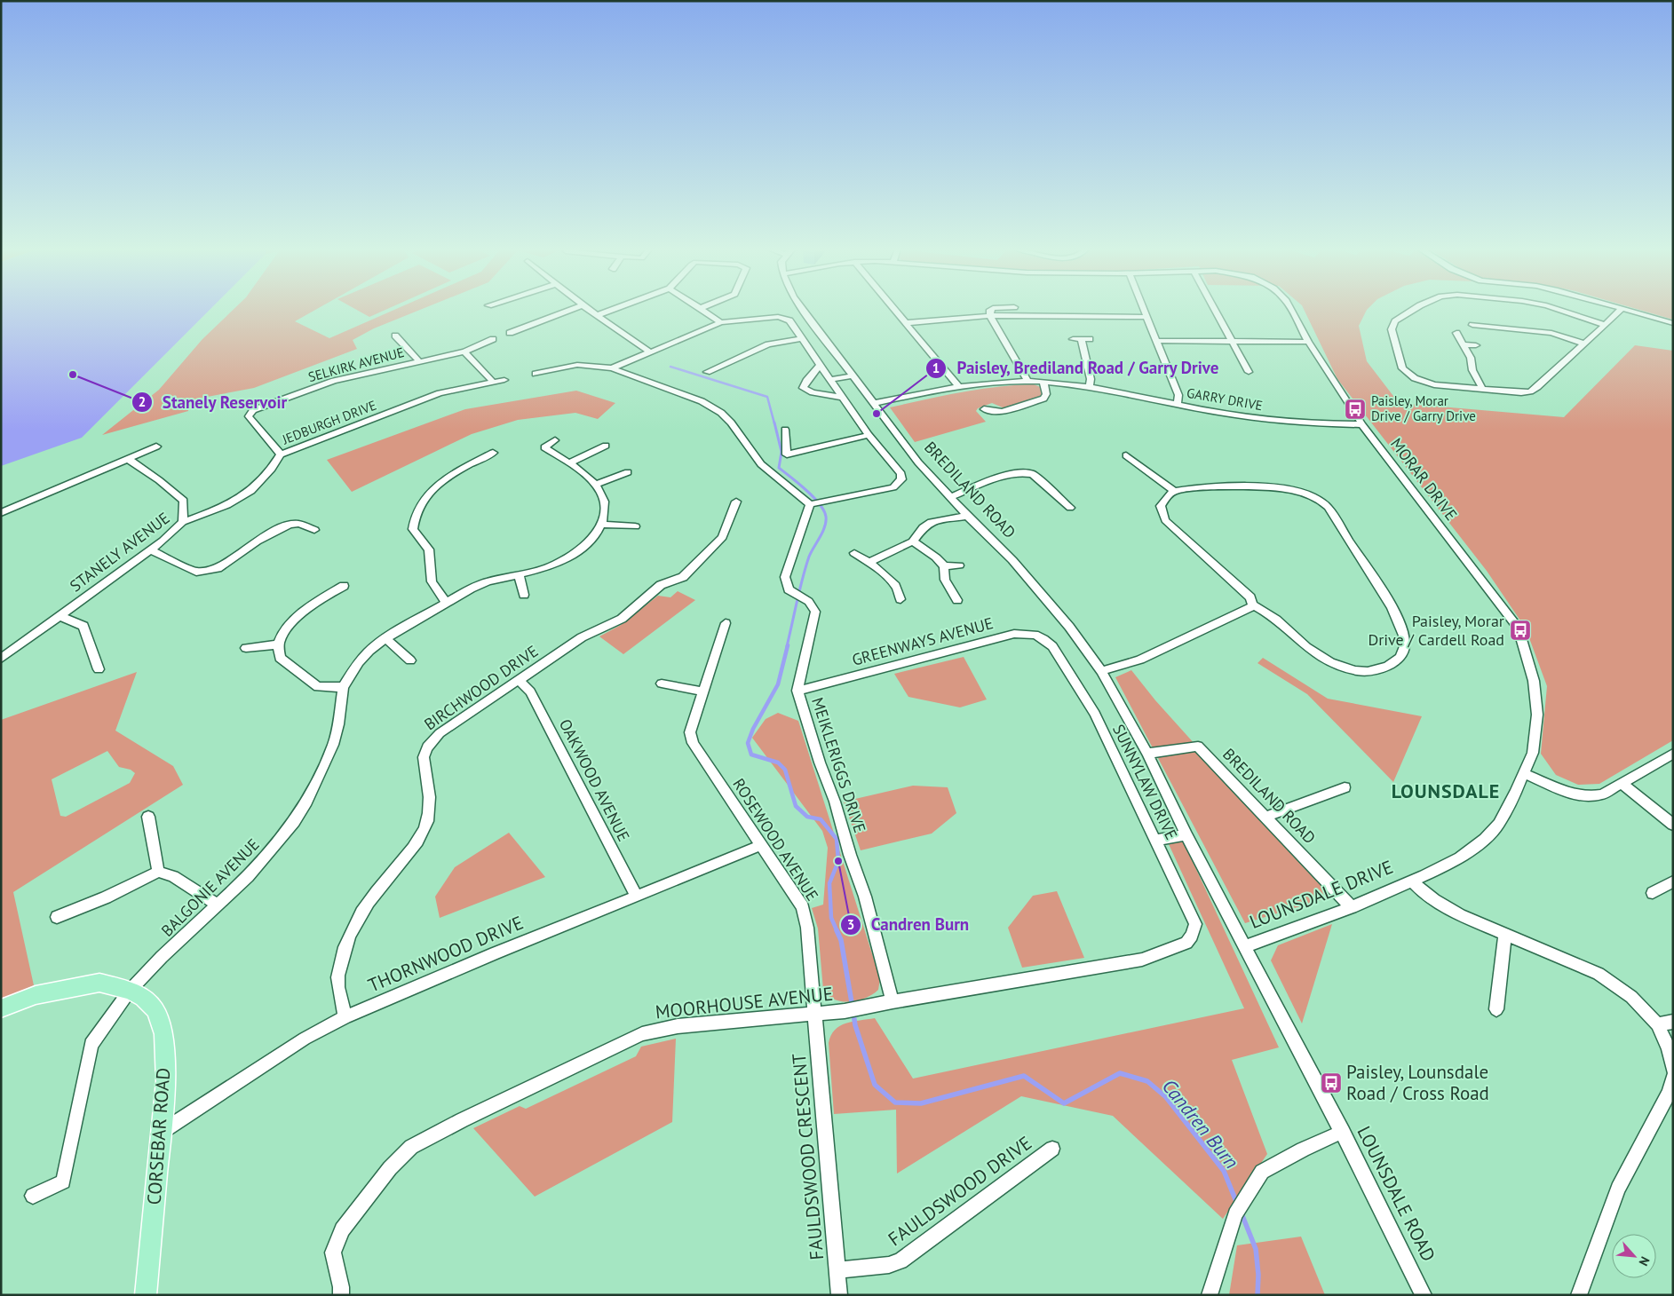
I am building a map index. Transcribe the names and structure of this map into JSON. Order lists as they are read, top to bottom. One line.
{"streets":{"main road":["CORSEBAR ROAD"],"street":["SELKIRK AVENUE","GARRY DRIVE","JEDBURGH DRIVE","MORAR DRIVE","BREDILAND ROAD","STANELY AVENUE","GREENWAYS AVENUE","BIRCHWOOD DRIVE","MEIKLERIGGS DRIVE","OAKWOOD AVENUE","SUNNYLAW DRIVE","ROSEWOOD AVENUE","BALGONIE AVENUE","LOUNSDALE DRIVE","THORNWOOD DRIVE","MOORHOUSE AVENUE","FAULDSWOOD CRESCENT","FAULDSWOOD DRIVE","LOUNSDALE ROAD"]},"crossings":[["SELKIRK AVENUE","JEDBURGH DRIVE"],["GARRY DRIVE","MORAR DRIVE"],["GARRY DRIVE","BREDILAND ROAD"],["JEDBURGH DRIVE","STANELY AVENUE"],["MORAR DRIVE","LOUNSDALE DRIVE"],["BREDILAND ROAD","LOUNSDALE DRIVE"],["BREDILAND ROAD","LOUNSDALE ROAD"],["GREENWAYS AVENUE","MEIKLERIGGS DRIVE"],["GREENWAYS AVENUE","SUNNYLAW DRIVE"],["BIRCHWOOD DRIVE","OAKWOOD AVENUE"],["BIRCHWOOD DRIVE","THORNWOOD DRIVE"],["MEIKLERIGGS DRIVE","MOORHOUSE AVENUE"],["OAKWOOD AVENUE","THORNWOOD DRIVE"],["SUNNYLAW DRIVE","MOORHOUSE AVENUE"],["ROSEWOOD AVENUE","THORNWOOD DRIVE"],["ROSEWOOD AVENUE","MOORHOUSE AVENUE"],["ROSEWOOD AVENUE","FAULDSWOOD CRESCENT"],["BALGONIE AVENUE","CORSEBAR ROAD"],["LOUNSDALE DRIVE","LOUNSDALE ROAD"],["THORNWOOD DRIVE","CORSEBAR ROAD"],["MOORHOUSE AVENUE","FAULDSWOOD CRESCENT"],["FAULDSWOOD CRESCENT","FAULDSWOOD DRIVE"]],"districts":["LOUNSDALE"],"water":["Candren Burn"],"places":{"other":["Stanely Reservoir","Paisley, Brediland Road / Garry Drive","Candren Burn"],"bus stop":["Paisley, Morar Drive / Garry Drive","Paisley, Morar Drive / Cardell Road","Paisley, Lounsdale Road / Cross Road"]},"north":"bottom right"}
